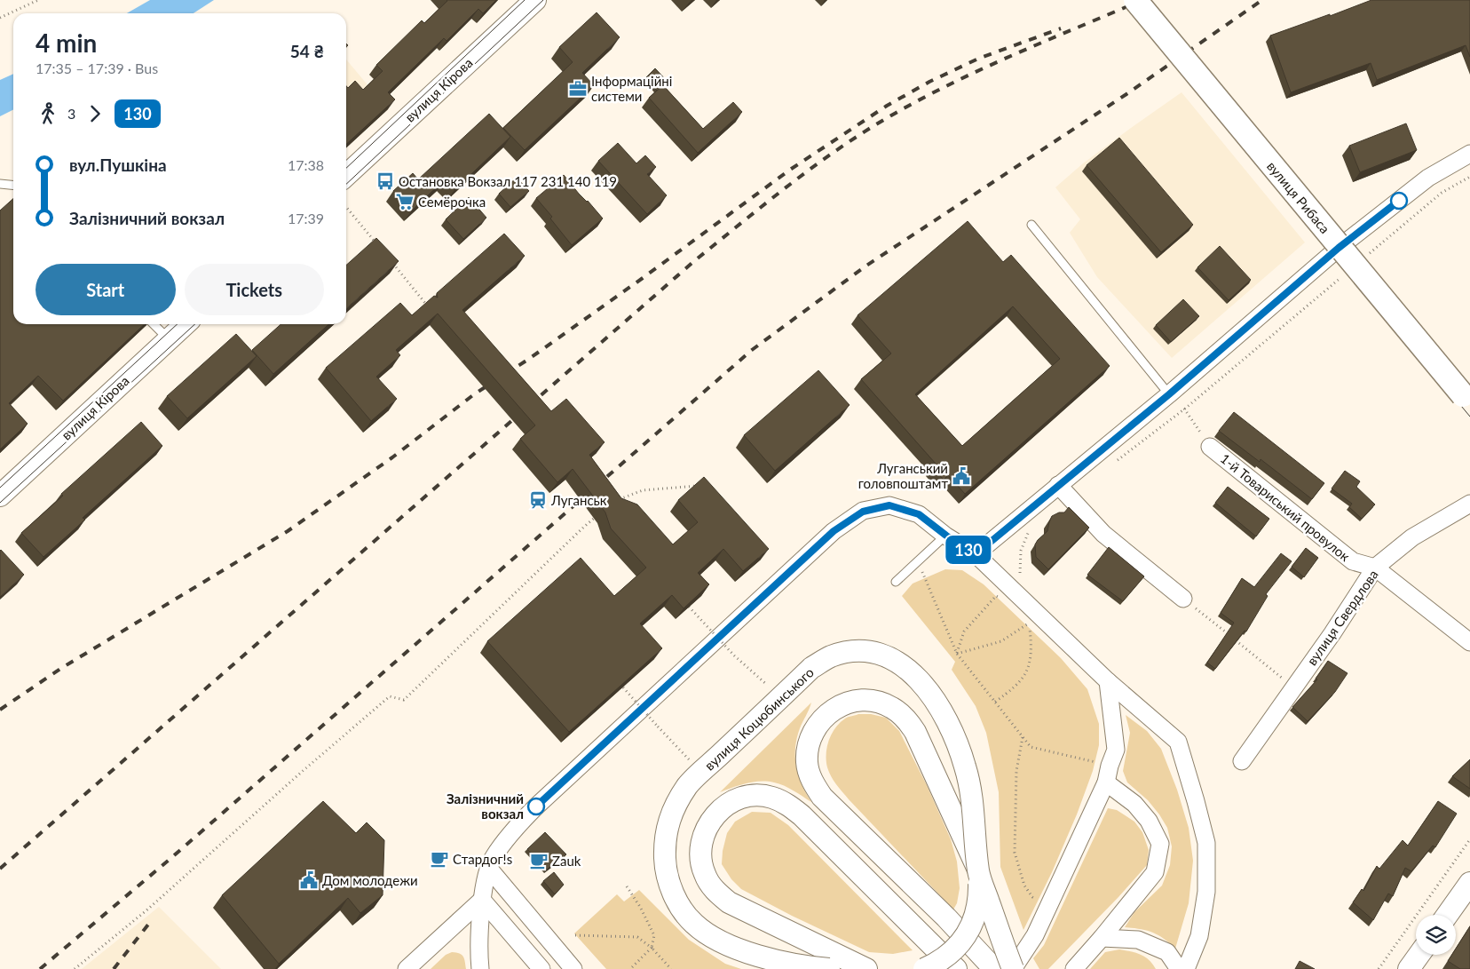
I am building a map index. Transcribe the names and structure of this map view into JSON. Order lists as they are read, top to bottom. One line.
{"streets":{"main road":["вулиця Рибаса"],"street":["вулиця Кірова","1-й Товариський провулок","вулиця Свердлова","вулиця Коцюбинського"]},"crossings":[["1-й Товариський провулок","вулиця Свердлова"]],"places":{"office":["Інформаційні системи"],"bus stop":["Остановка Вокзал 117 231 140 119"],"supermarket":["Семёрочка"],"public building":["Луганський головпоштамт","Дом молодежи"],"station":["Луганськ"],"other":["Залізничний вокзал"],"cafe":["Стардог!s","Zauk"]},"lines":["bus line 130"],"page":{"on_map":"130","heading":["4 min","17:35 – 17:39 · Bus","54 ₴"],"legs":["3","130"],"list":[{"name":"вул.Пушкіна","value":"17:38"},{"name":"Залізничний вокзал","value":"17:39"}],"buttons":["Start","Tickets"]}}
